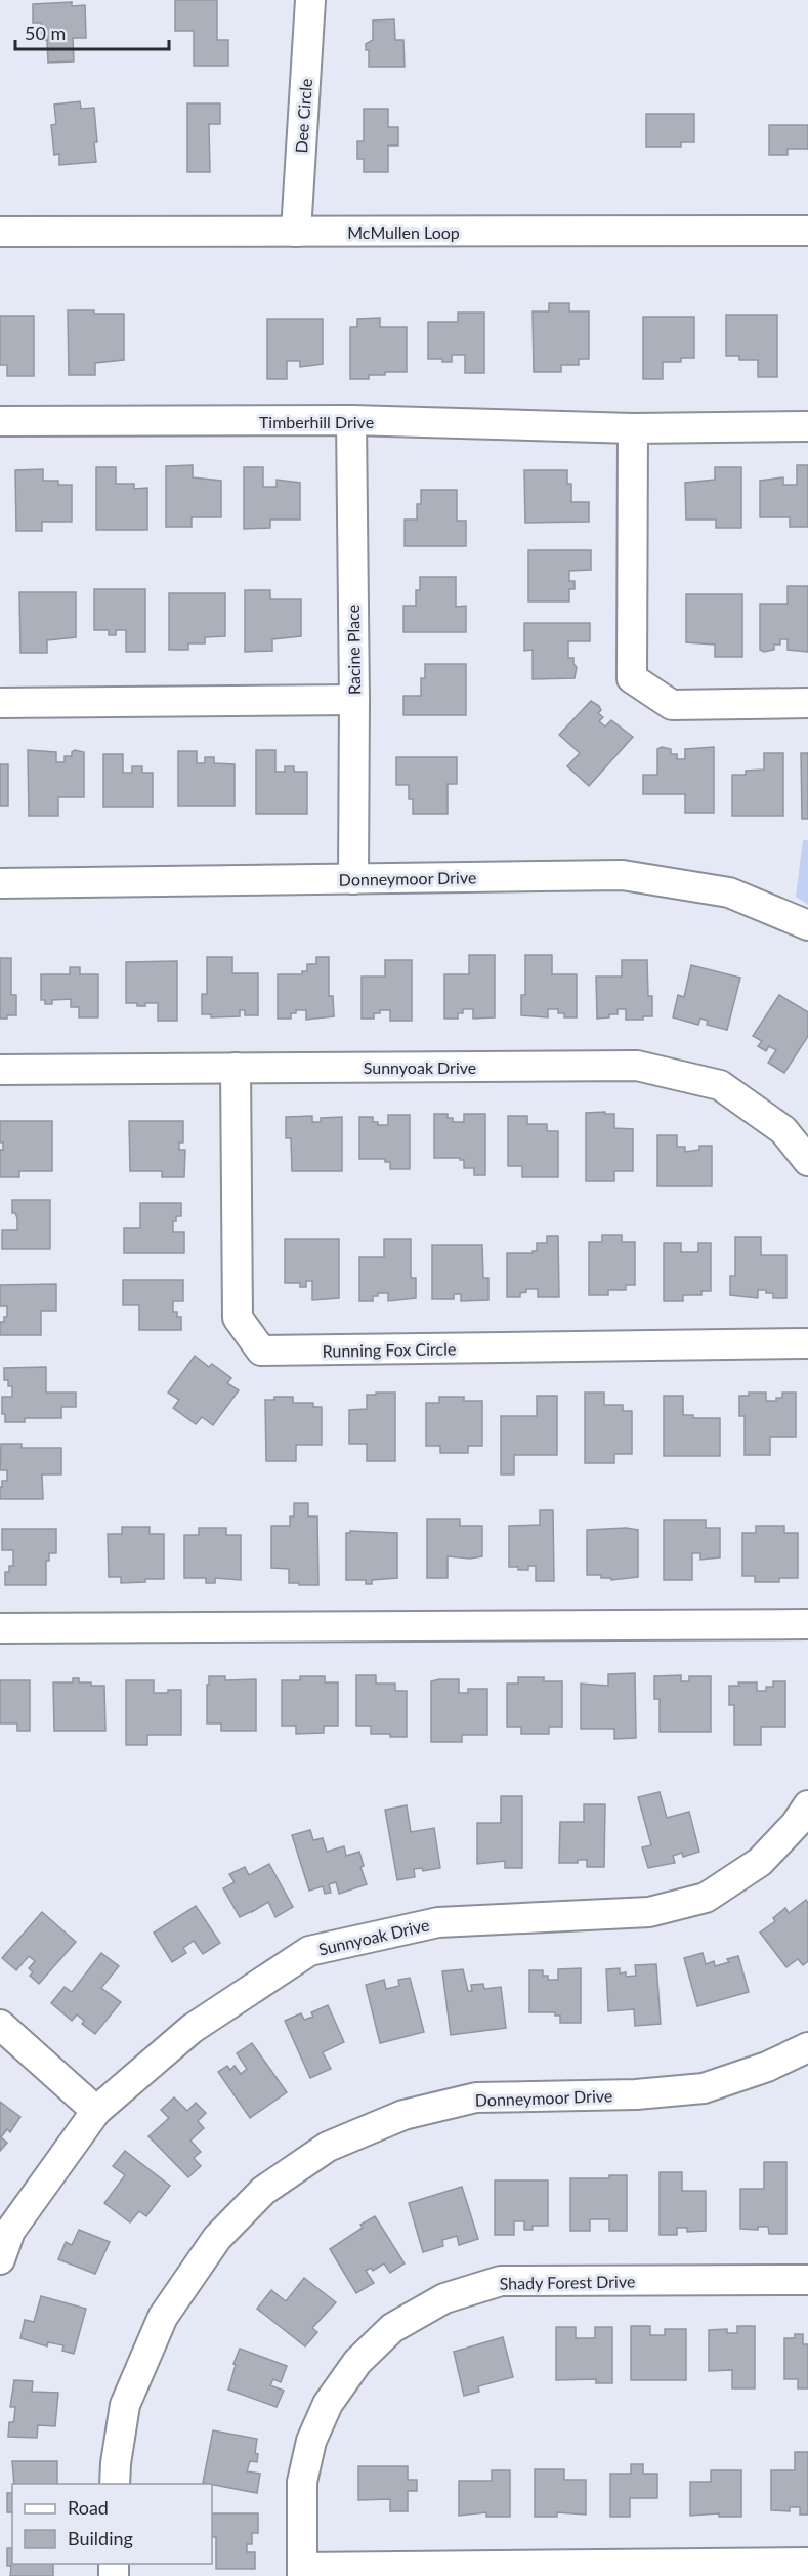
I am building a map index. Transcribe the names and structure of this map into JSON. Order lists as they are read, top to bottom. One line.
{"streets":{"street":["Dee Circle","McMullen Loop","Timberhill Drive","Racine Place","Donneymoor Drive","Sunnyoak Drive","Running Fox Circle","Shady Forest Drive"]},"crossings":[["Dee Circle","McMullen Loop"],["Timberhill Drive","Racine Place"],["Racine Place","Donneymoor Drive"],["Sunnyoak Drive","Running Fox Circle"]],"legend":["Road","Building"],"scale_bar":"50 m"}
